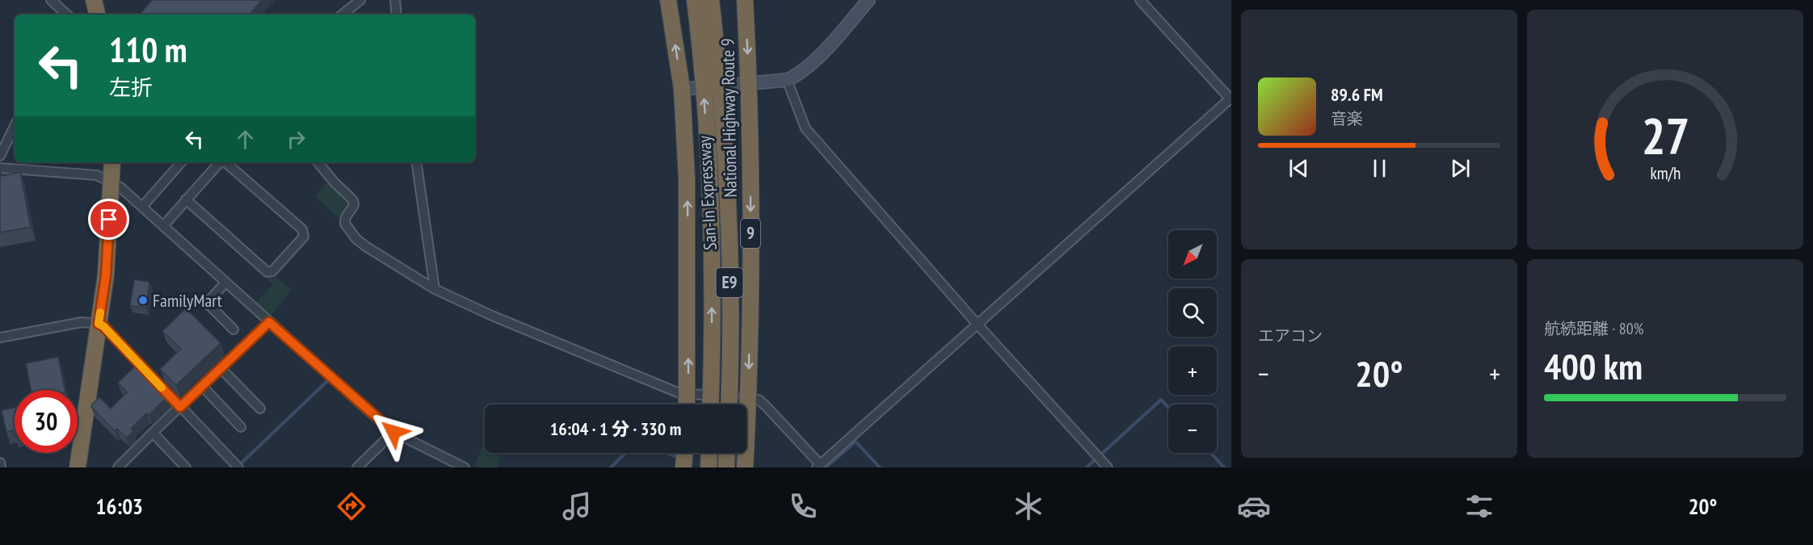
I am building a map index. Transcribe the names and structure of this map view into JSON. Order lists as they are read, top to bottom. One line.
{"streets":{"highway":["National Highway Route 9","San-In Expressway","9","E9"]},"places":["FamilyMart"],"north":"bottom left","page":{"turn":["110 m","左折"],"song":["89.6 FM","音楽"],"map_buttons":["+","−"],"tile":["エアコン",["航続距離 · 80%","400 km"]],"heat":["−","20°","+"],"limit":"30","trip":"16:04 · 1 分 · 330 m","tabs":["16:03","20°"],"gauge":["27","km/h"]}}
